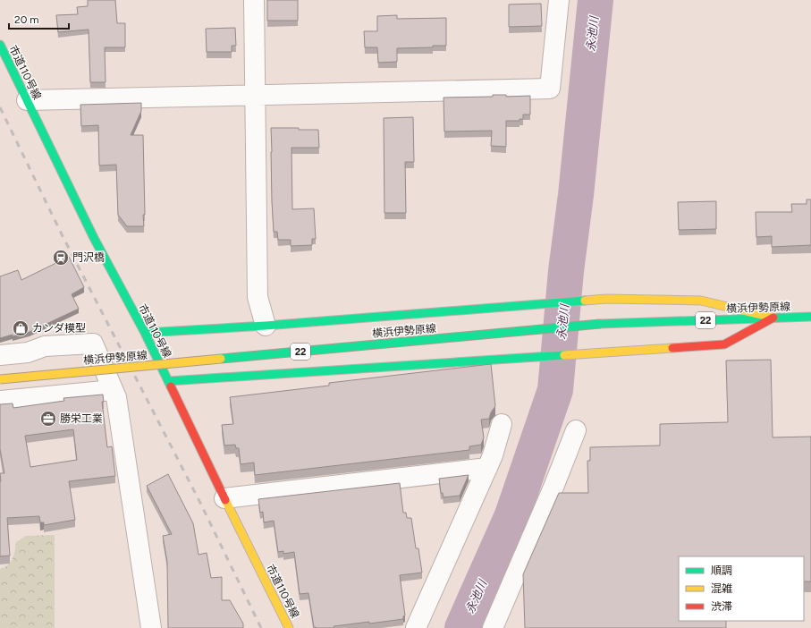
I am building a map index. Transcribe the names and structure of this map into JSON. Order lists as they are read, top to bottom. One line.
{"streets":{"main road":["市道110号線","横浜伊勢原線","22"]},"water":["永池川"],"places":{"station":["門沢橋"],"shop":["カンダ模型"],"office":["勝栄工業"]},"legend":["順調","混雑","渋滞"],"scale_bar":"20 m"}
